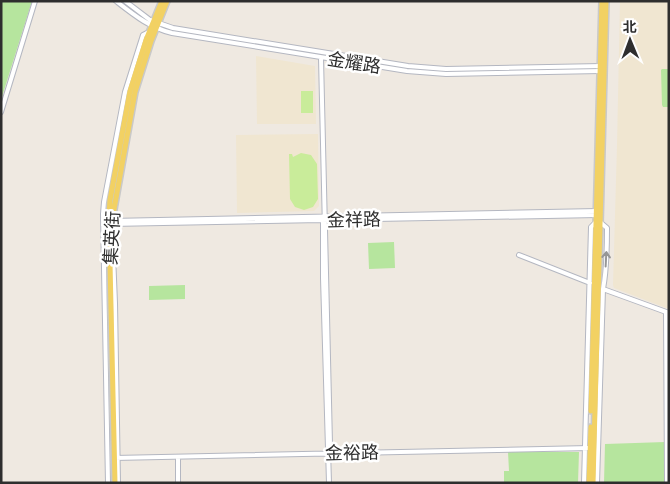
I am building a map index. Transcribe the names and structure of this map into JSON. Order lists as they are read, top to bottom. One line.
{"streets":{"main road":["集英街"],"street":["金耀路","金祥路","金裕路"]},"crossings":[["金耀路","集英街"],["金祥路","集英街"],["集英街","金裕路"]],"north":"top"}
